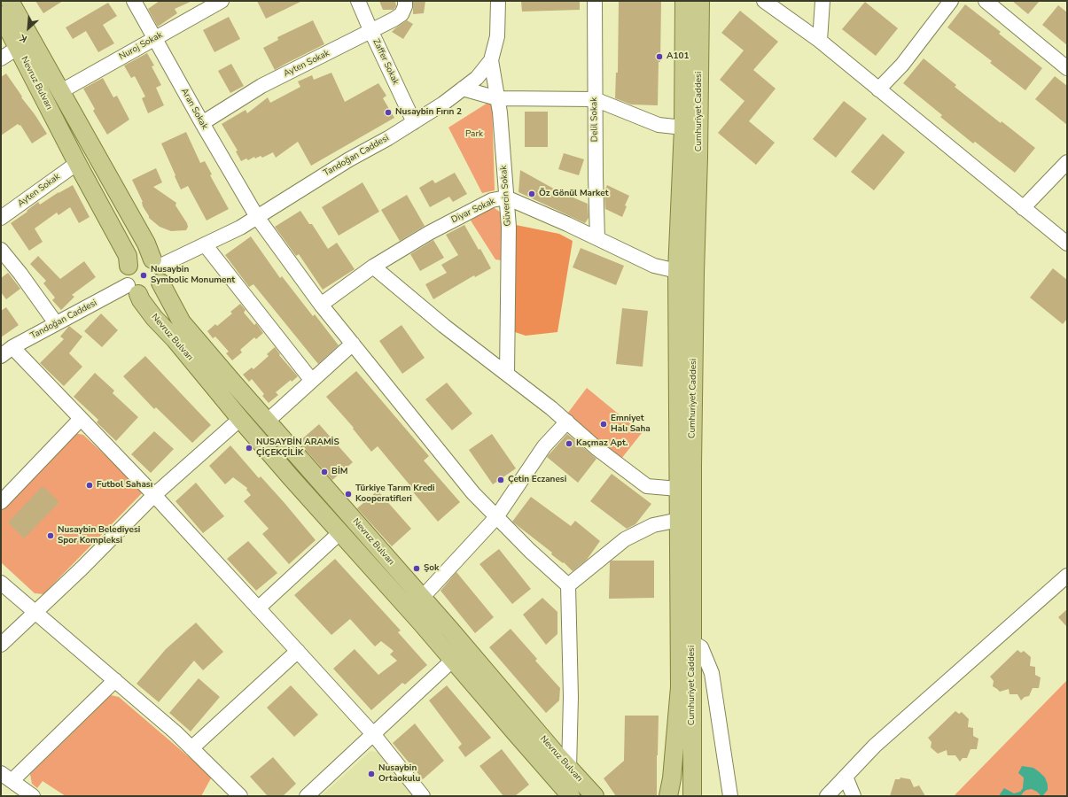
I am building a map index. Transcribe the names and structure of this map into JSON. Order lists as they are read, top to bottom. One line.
{"streets":{"main road":["Nevruz Bulvarı","Cumhuriyet Caddesi"],"street":["Nuroj Sokak","Zaffer Sokak","Ayten Sokak","Aran Sokak","Delil Sokak","Tandoğan Caddesi","Güvercin Sokak","Diyar Sokak"]},"crossings":[["Nuroj Sokak","Nevruz Bulvarı"],["Nuroj Sokak","Aran Sokak"],["Zaffer Sokak","Ayten Sokak"],["Zaffer Sokak","Tandoğan Caddesi"],["Ayten Sokak","Nevruz Bulvarı"],["Ayten Sokak","Aran Sokak"],["Nevruz Bulvarı","Tandoğan Caddesi"],["Aran Sokak","Tandoğan Caddesi"],["Aran Sokak","Diyar Sokak"],["Delil Sokak","Diyar Sokak"],["Tandoğan Caddesi","Güvercin Sokak"],["Güvercin Sokak","Diyar Sokak"]],"parks":["Park"],"places":["A101","Nusaybin Fırın 2","Öz Gönül Market","Nusaybin Symbolic Monument","Emniyet Halı Saha","Kaçmaz Apt.","NUSAYBİN ARAMİS ÇİÇEKÇİLİK","BİM","Çetin Eczanesi","Futbol Sahası","Türkiye Tarım Kredi Kooperatifleri","Nusaybin Belediyesi Spor Kompleksi","Şok","Nusaybin Ortaokulu"],"north":"bottom left"}
